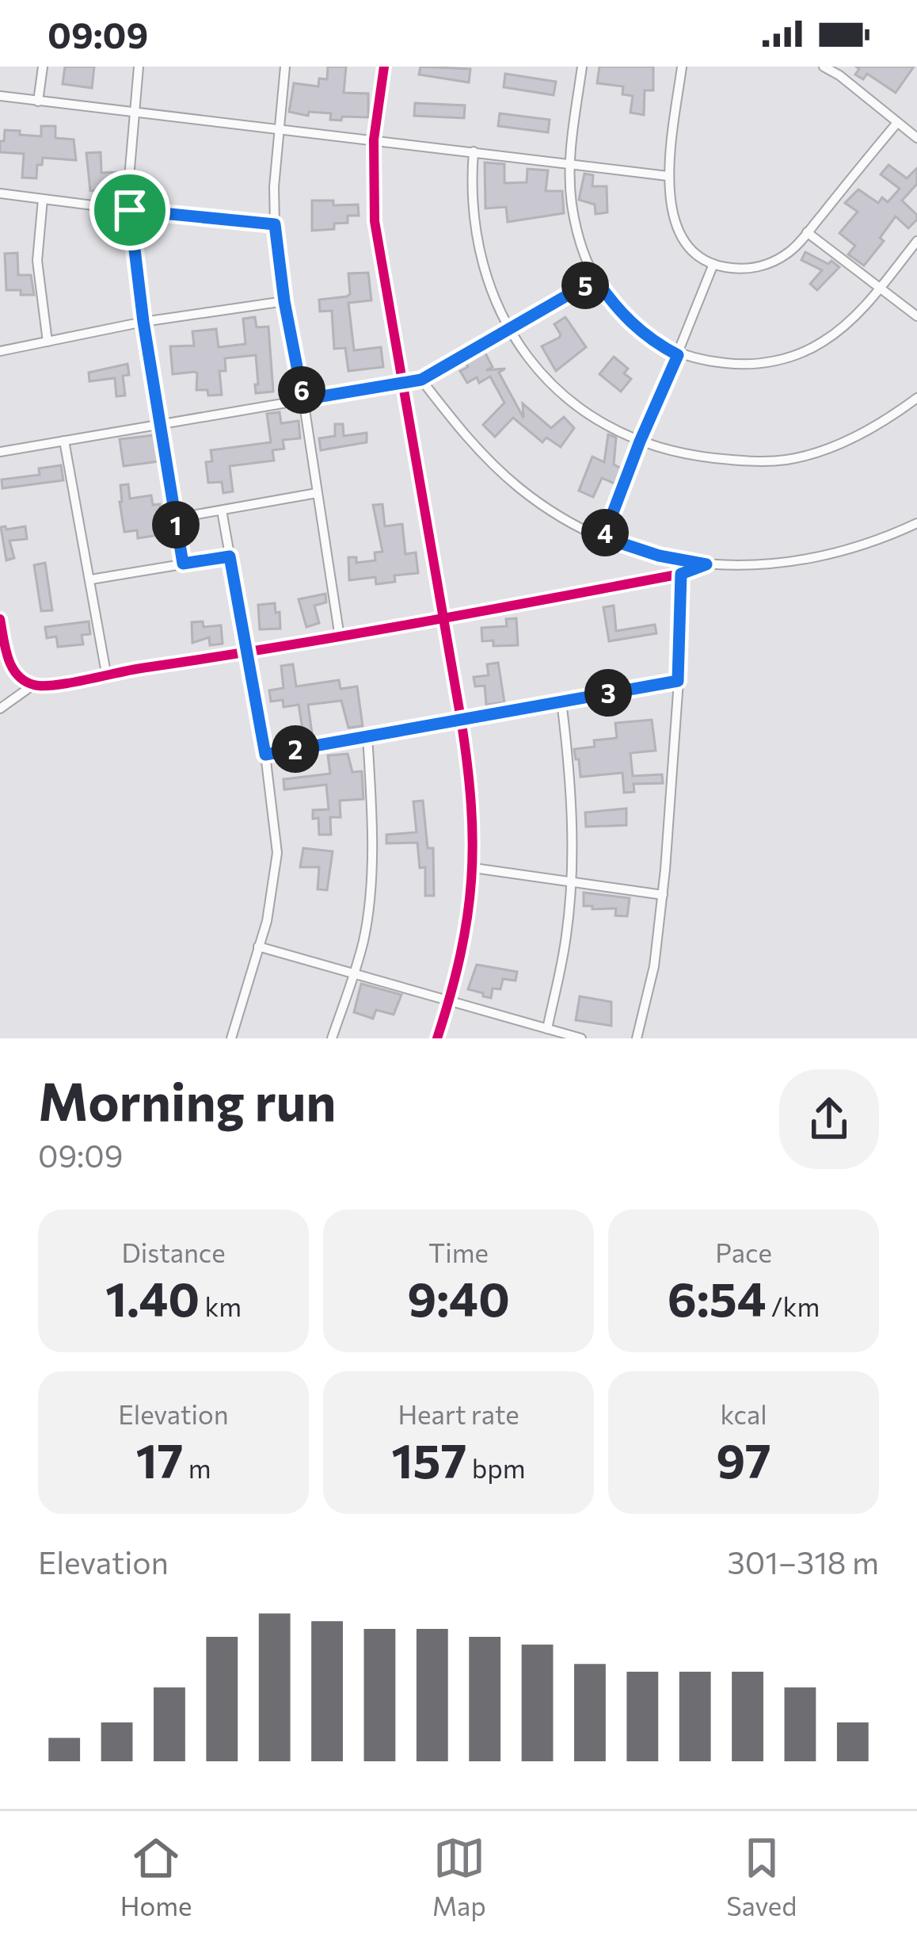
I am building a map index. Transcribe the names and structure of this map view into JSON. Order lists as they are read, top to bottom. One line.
{"page":{"status":"09:09","pins":["5","6","1","4","3","2"],"heading":["Morning run","09:09"],"stats":[["Distance","1.40 km"],["Time","9:40"],["Pace","6:54 /km"],["Elevation","17 m"],["Heart rate","157 bpm"],["kcal","97"]],"chart":["Elevation","301–318 m"],"tabs":["Home","Map","Saved"]}}
